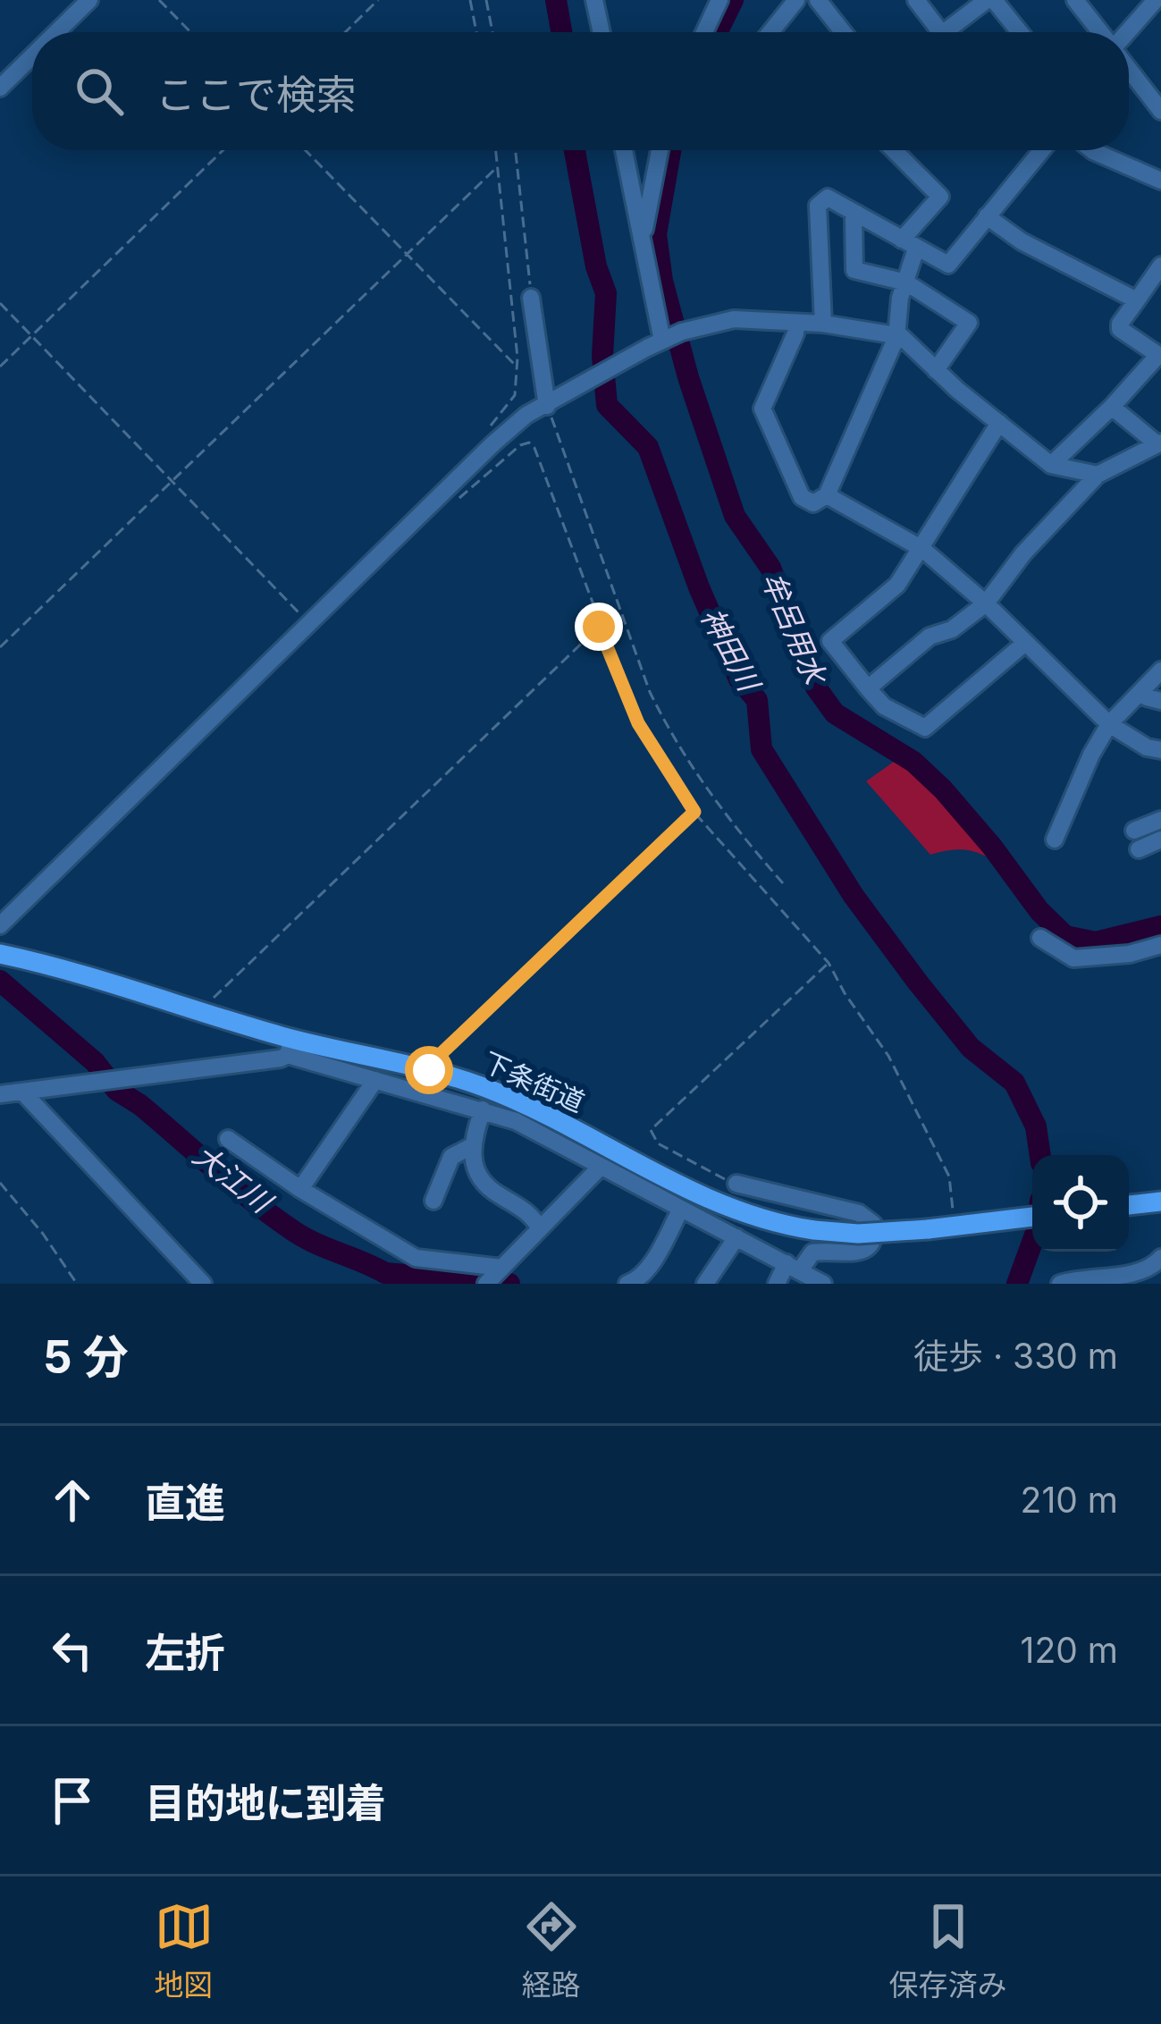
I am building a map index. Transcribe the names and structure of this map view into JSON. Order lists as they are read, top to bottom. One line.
{"streets":{"main road":["下条街道"]},"water":["牟呂用水","神田川","大江川"],"page":{"search":"ここで検索","heading":["5 分","徒歩 · 330 m"],"list":[["直進","210 m"],["左折","120 m"],"目的地に到着"],"nav":["地図","経路","保存済み"]}}
